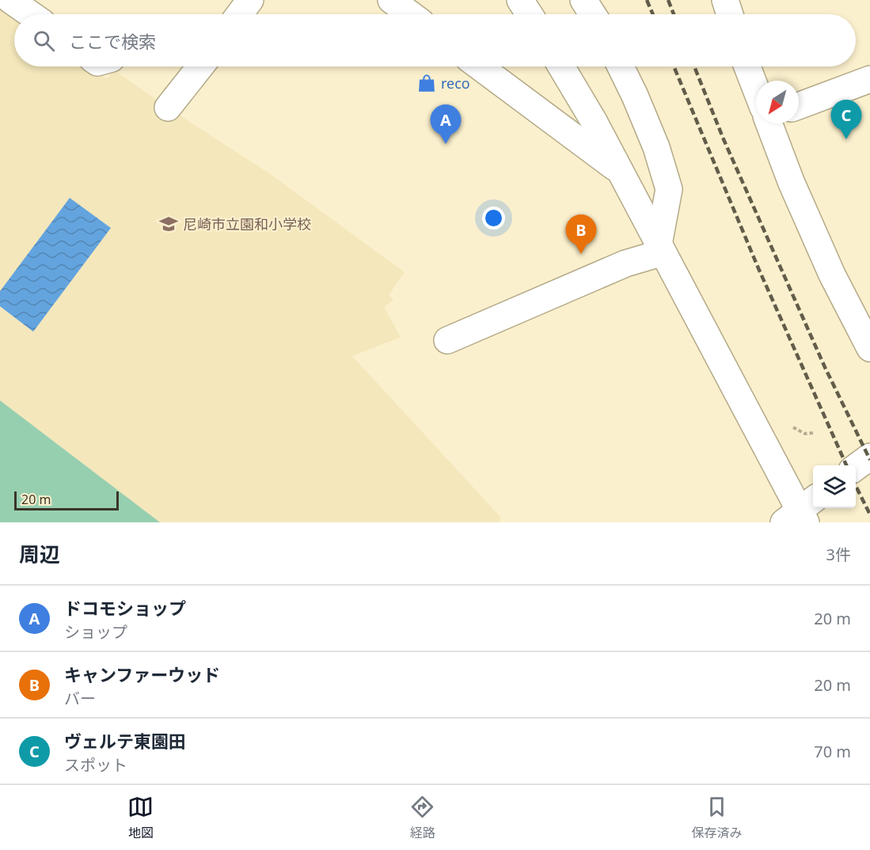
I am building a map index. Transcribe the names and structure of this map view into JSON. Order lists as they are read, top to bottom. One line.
{"places":{"shop":["reco"],"school or university":["尼崎市立園和小学校"]},"scale_bar":"20 m","north":"bottom left","page":{"search":"ここで検索","pins":["C","A","B"],"scale":"20 m","heading":["周辺","3件"],"list":[{"mark":"A","name":"ドコモショップ","note":"ショップ","value":"20 m"},{"mark":"B","name":"キャンファーウッド","note":"バー","value":"20 m"},{"mark":"C","name":"ヴェルテ東園田","note":"スポット","value":"70 m"}],"nav":["地図","経路","保存済み"]}}
